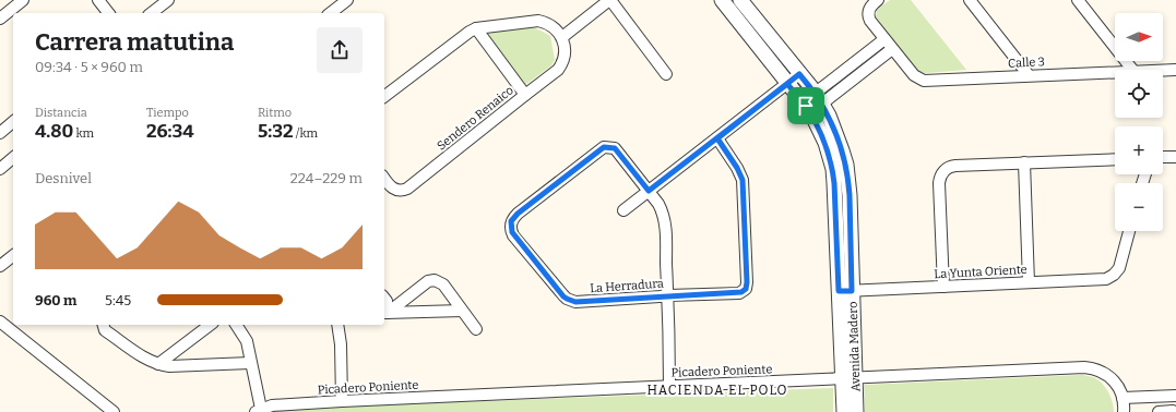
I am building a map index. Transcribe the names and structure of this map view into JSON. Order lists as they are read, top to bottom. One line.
{"streets":{"street":["Calle 3","Sendero Renaico","La Yunta Oriente","La Herradura","Avenida Madero","Picadero Poniente"]},"crossings":[["La Yunta Oriente","Avenida Madero"],["Avenida Madero","Picadero Poniente"]],"districts":["HACIENDA EL POLO"],"north":"right","page":{"map_buttons":["+","−"],"heading":["Carrera matutina","09:34 · 5 × 960 m"],"stats":[["Distancia","4.80 km"],["Tiempo","26:34"],["Ritmo","5:32 /km"]],"chart":["Desnivel","224–229 m"],"list":[{"name":"960 m","note":"5:45"}]}}
